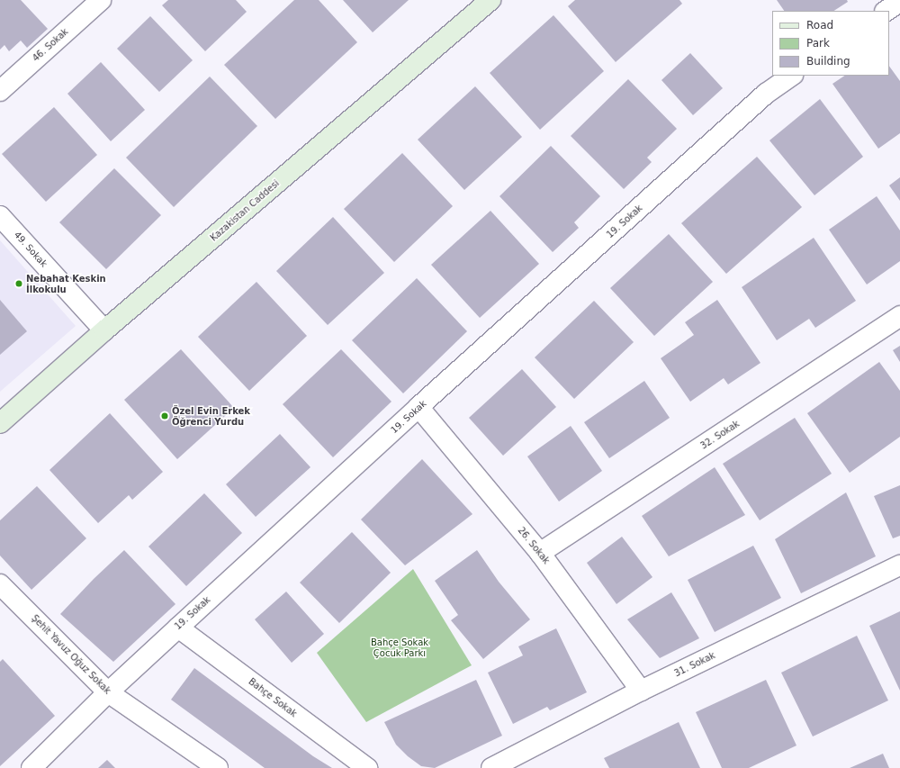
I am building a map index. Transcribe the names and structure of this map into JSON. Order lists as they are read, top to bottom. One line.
{"streets":{"main road":["Kazakistan Caddesi"],"street":["46. Sokak","19. Sokak","49. Sokak","32. Sokak","26. Sokak","Şehit Yavuz Oğuz Sokak","31. Sokak","Bahçe Sokak"]},"crossings":[["Kazakistan Caddesi","49. Sokak"],["19. Sokak","26. Sokak"],["19. Sokak","Şehit Yavuz Oğuz Sokak"],["19. Sokak","Bahçe Sokak"],["32. Sokak","26. Sokak"],["26. Sokak","31. Sokak"]],"parks":["Bahçe Sokak Çocuk Parkı"],"places":["Nebahat Keskin İlkokulu","Özel Evin Erkek Öğrenci Yurdu"],"legend":["Road","Park","Building"]}
